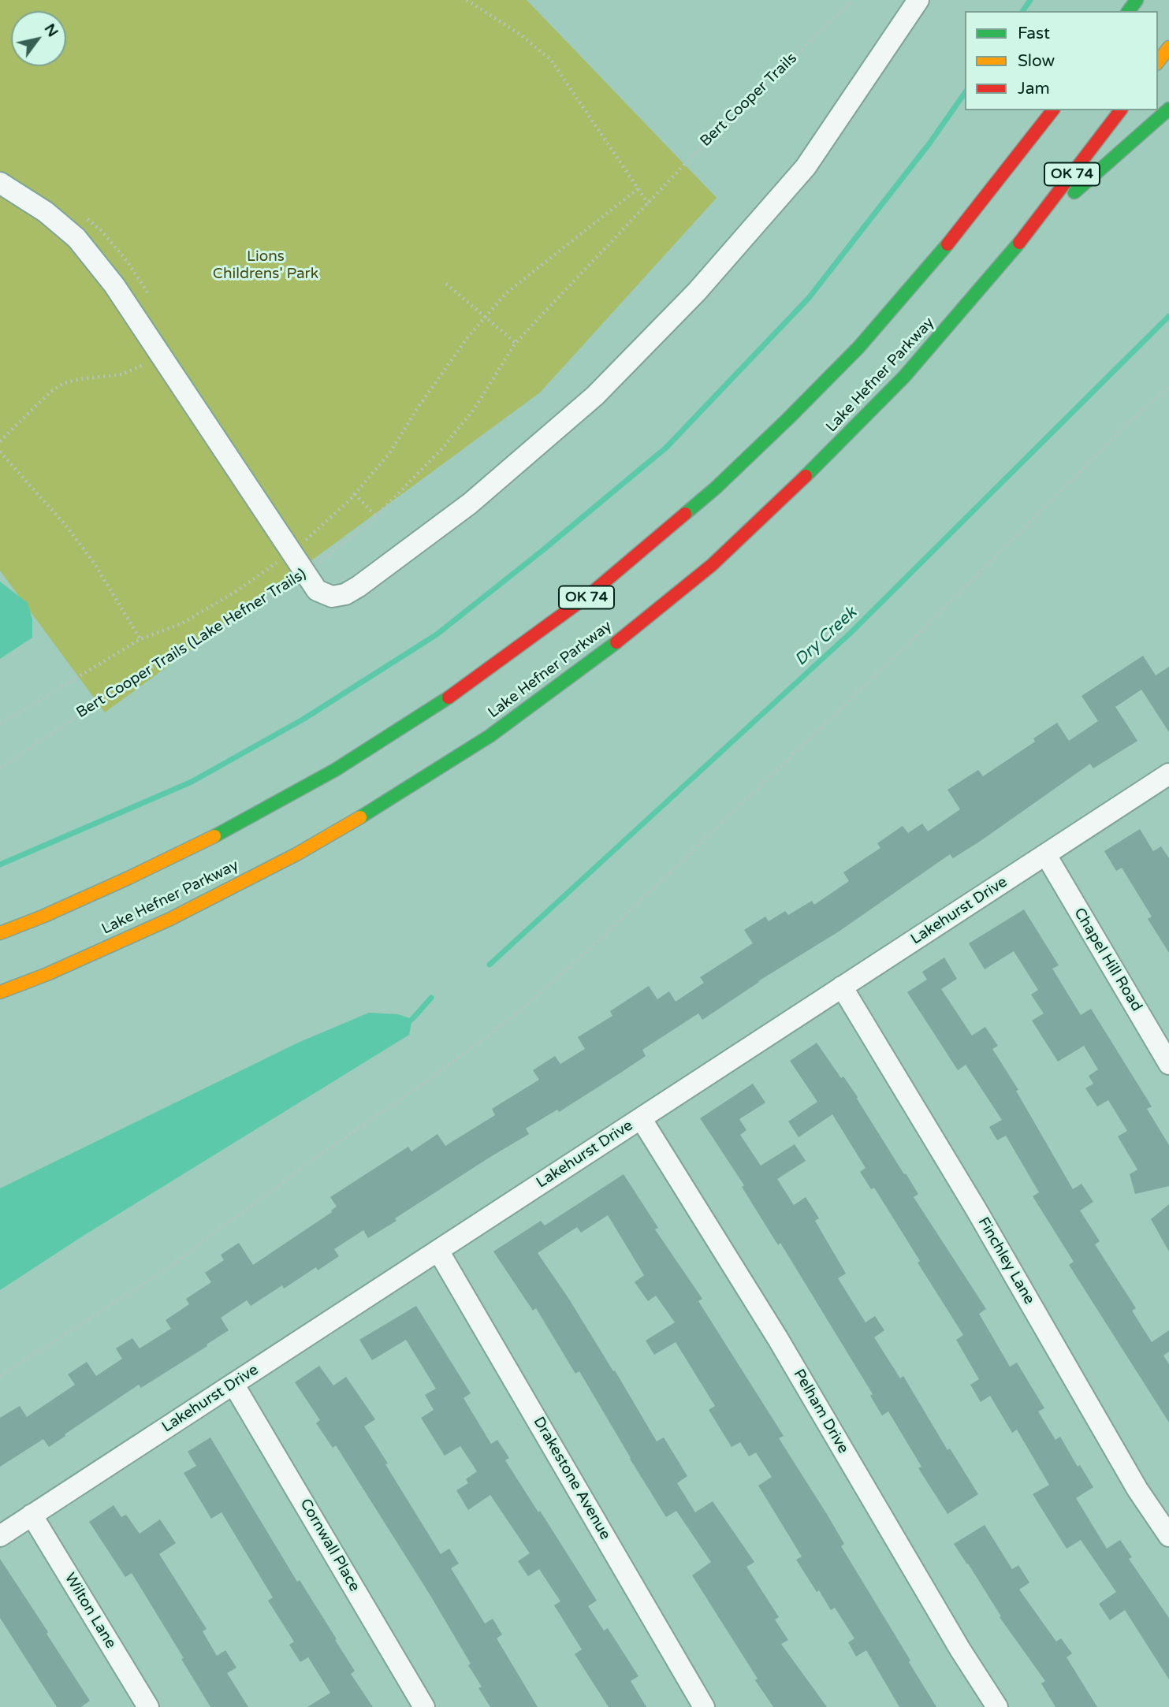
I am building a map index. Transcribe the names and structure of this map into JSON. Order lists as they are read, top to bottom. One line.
{"streets":{"highway":["OK 74","Lake Hefner Parkway"],"street":["Lakehurst Drive","Chapel Hill Road","Finchley Lane","Pelham Drive","Drakestone Avenue","Cornwall Place","Wilton Lane"],"path":["Bert Cooper Trails","Bert Cooper Trails (Lake Hefner Trails)"]},"crossings":[["Bert Cooper Trails","Bert Cooper Trails (Lake Hefner Trails)"],["Lakehurst Drive","Chapel Hill Road"],["Lakehurst Drive","Finchley Lane"],["Lakehurst Drive","Pelham Drive"],["Lakehurst Drive","Drakestone Avenue"],["Lakehurst Drive","Cornwall Place"],["Lakehurst Drive","Wilton Lane"]],"water":["Dry Creek"],"parks":["Lions Childrens' Park"],"legend":["Fast","Slow","Jam"],"north":"top right"}
